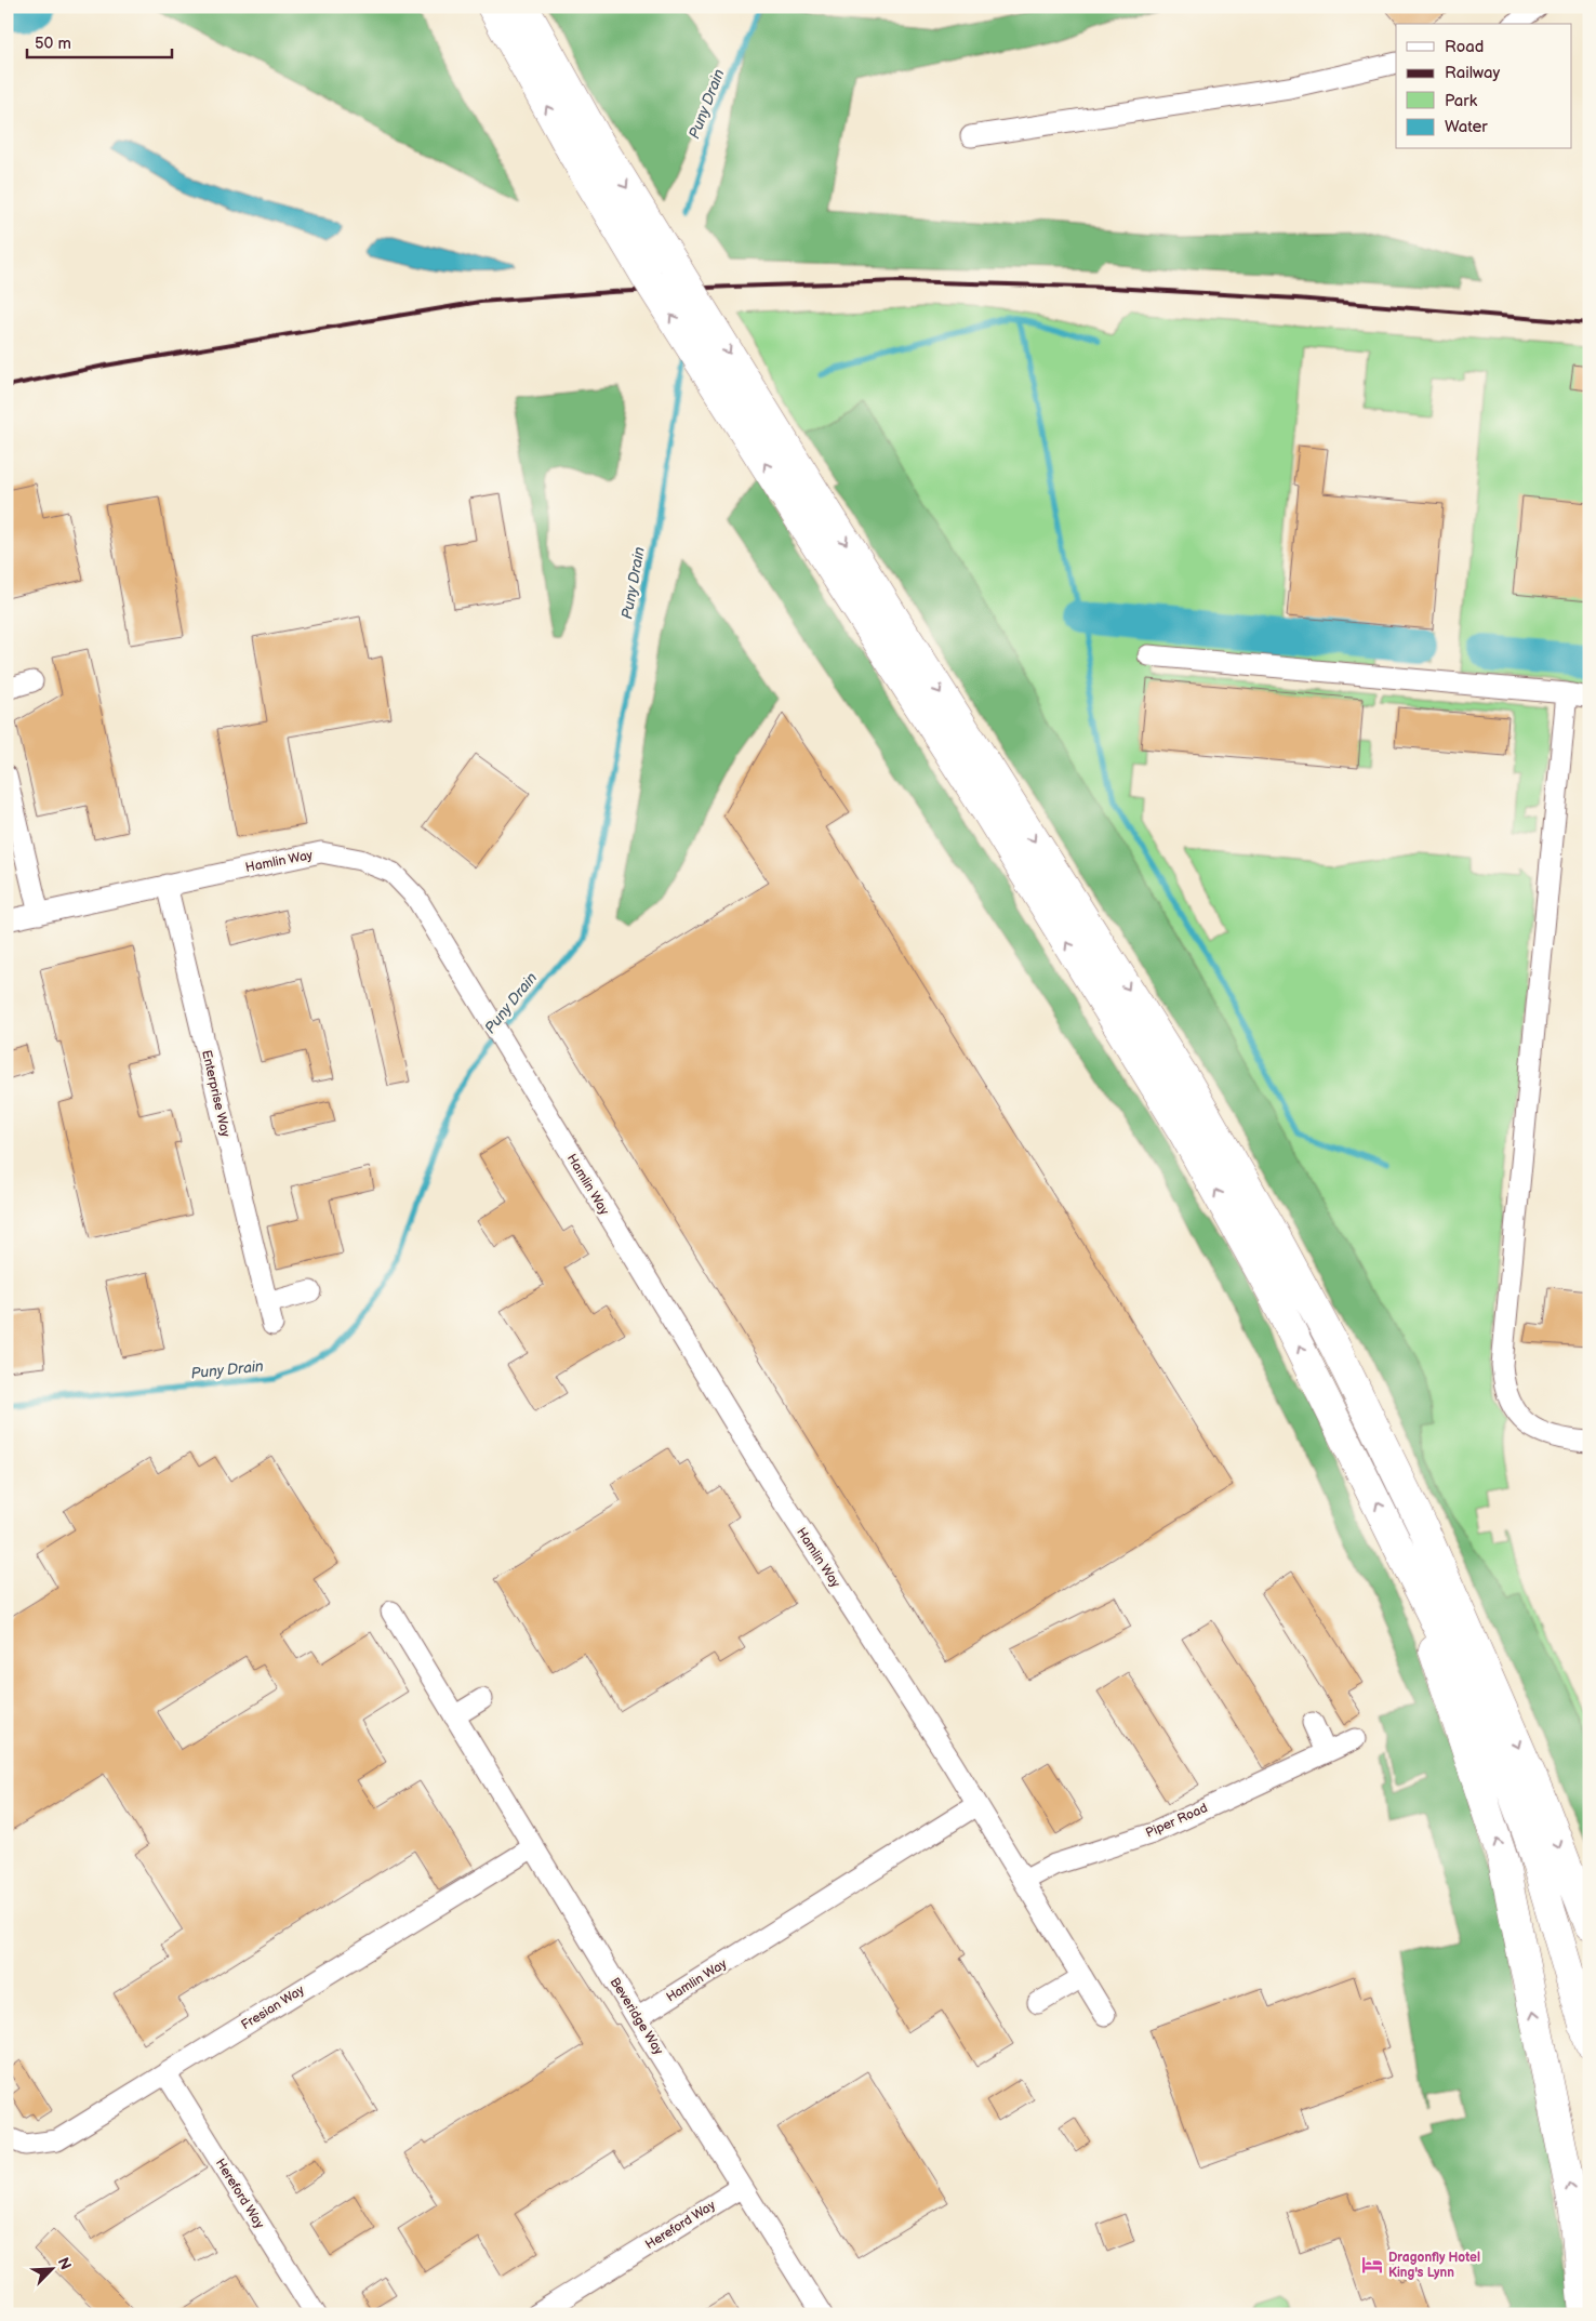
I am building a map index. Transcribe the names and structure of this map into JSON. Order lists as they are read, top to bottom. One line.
{"streets":{"street":["Hamlin Way","Enterprise Way","Piper Road","Fresian Way","Beveridge Way","Hereford Way"]},"crossings":[["Hamlin Way","Enterprise Way"],["Hamlin Way","Piper Road"],["Hamlin Way","Beveridge Way"],["Fresian Way","Beveridge Way"],["Fresian Way","Hereford Way"],["Beveridge Way","Hereford Way"]],"water":["Puny Drain"],"places":{"hotel":["Dragonfly Hotel King's Lynn"]},"legend":["Road","Railway","Park","Water"],"scale_bar":"50 m","north":"top right"}
